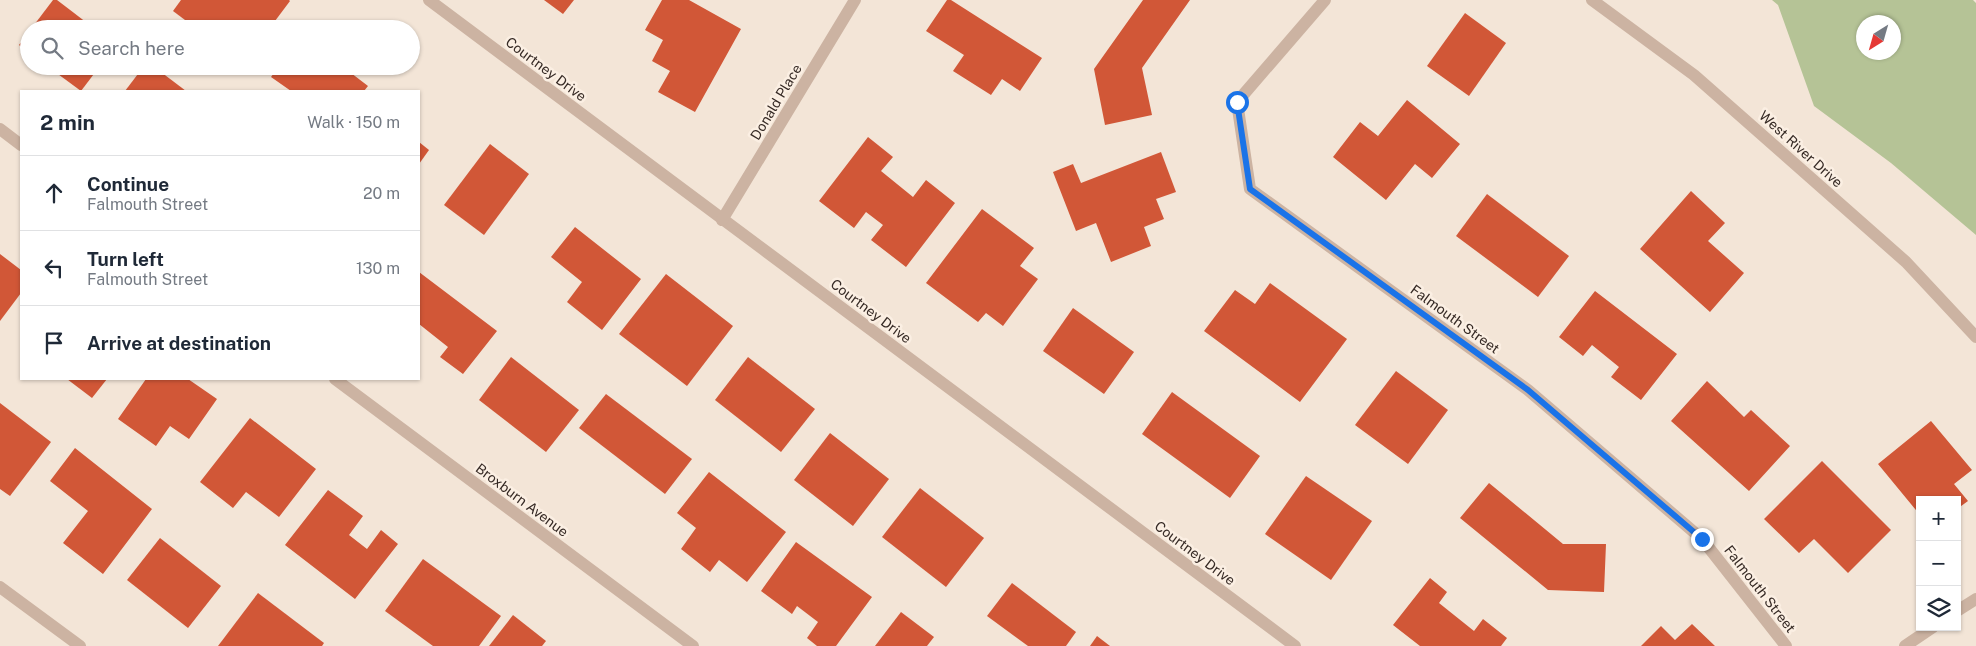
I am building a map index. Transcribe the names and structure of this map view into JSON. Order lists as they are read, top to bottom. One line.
{"streets":{"street":["Courtney Drive","Donald Place","West River Drive","Falmouth Street","Broxburn Avenue"]},"crossings":[["Courtney Drive","Donald Place"]],"north":"bottom left","page":{"search":"Search here","heading":["2 min","Walk · 150 m"],"list":[["Continue","Falmouth Street","20 m"],["Turn left","Falmouth Street","130 m"],"Arrive at destination"],"map_buttons":["+","−"]}}
